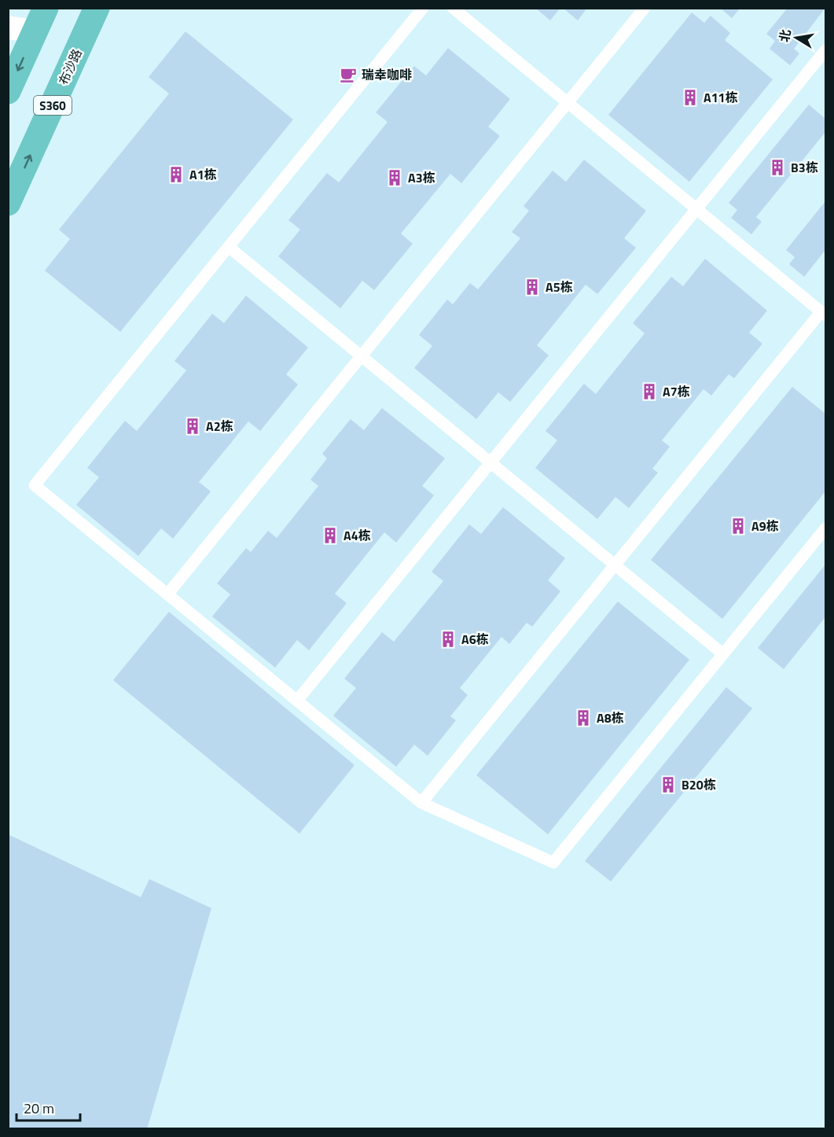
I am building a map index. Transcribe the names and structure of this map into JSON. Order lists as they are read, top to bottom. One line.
{"streets":{"main road":["布沙路","S360"]},"places":{"cafe":["瑞幸咖啡"],"building":["A11栋","B3栋","A1栋","A3栋","A5栋","A7栋","A2栋","A9栋","A4栋","A6栋","A8栋","B20栋"]},"scale_bar":"20 m","north":"left"}
